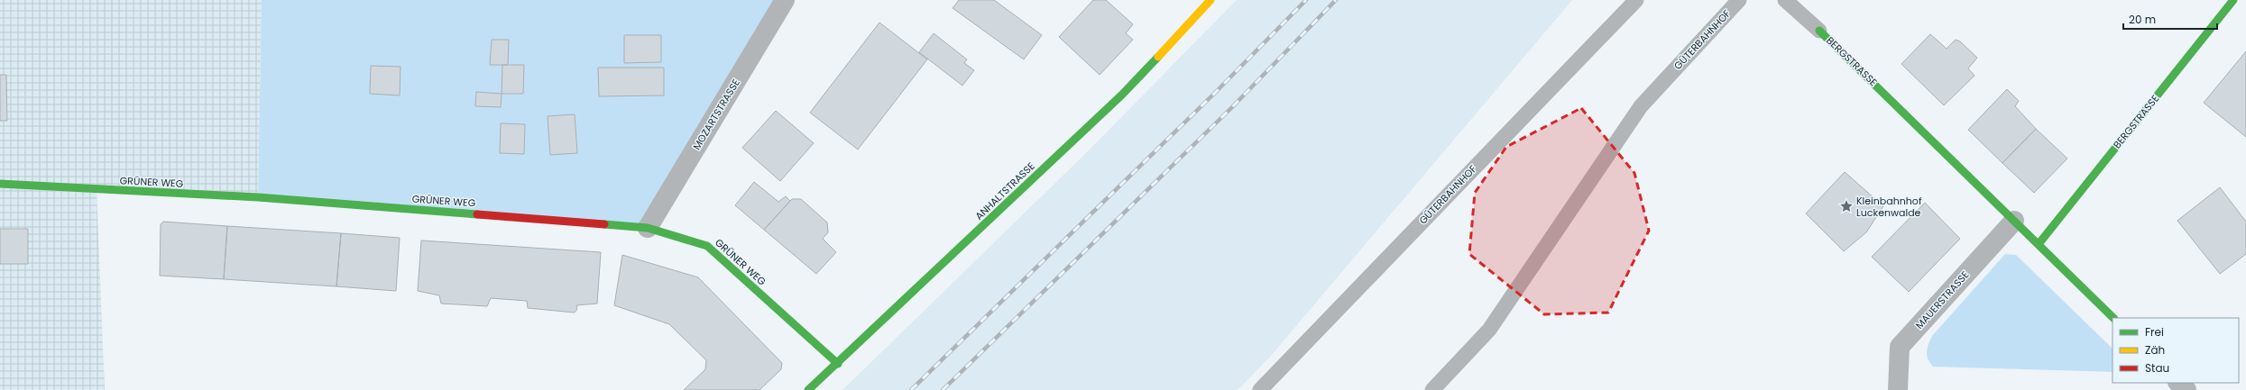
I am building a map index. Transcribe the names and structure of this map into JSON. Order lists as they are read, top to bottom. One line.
{"streets":{"street":["BERGSTRASSE","MOZARTSTRASSE","GRÜNER WEG","ANHALTSTRASSE","MAUERSTRASSE"],"lane":["GÜTERBAHNHOF"]},"crossings":[["BERGSTRASSE","MAUERSTRASSE"],["MOZARTSTRASSE","GRÜNER WEG"],["GRÜNER WEG","ANHALTSTRASSE"]],"places":{"place":["Kleinbahnhof Luckenwalde"]},"legend":["Frei","Zäh","Stau"],"scale_bar":"20 m"}
